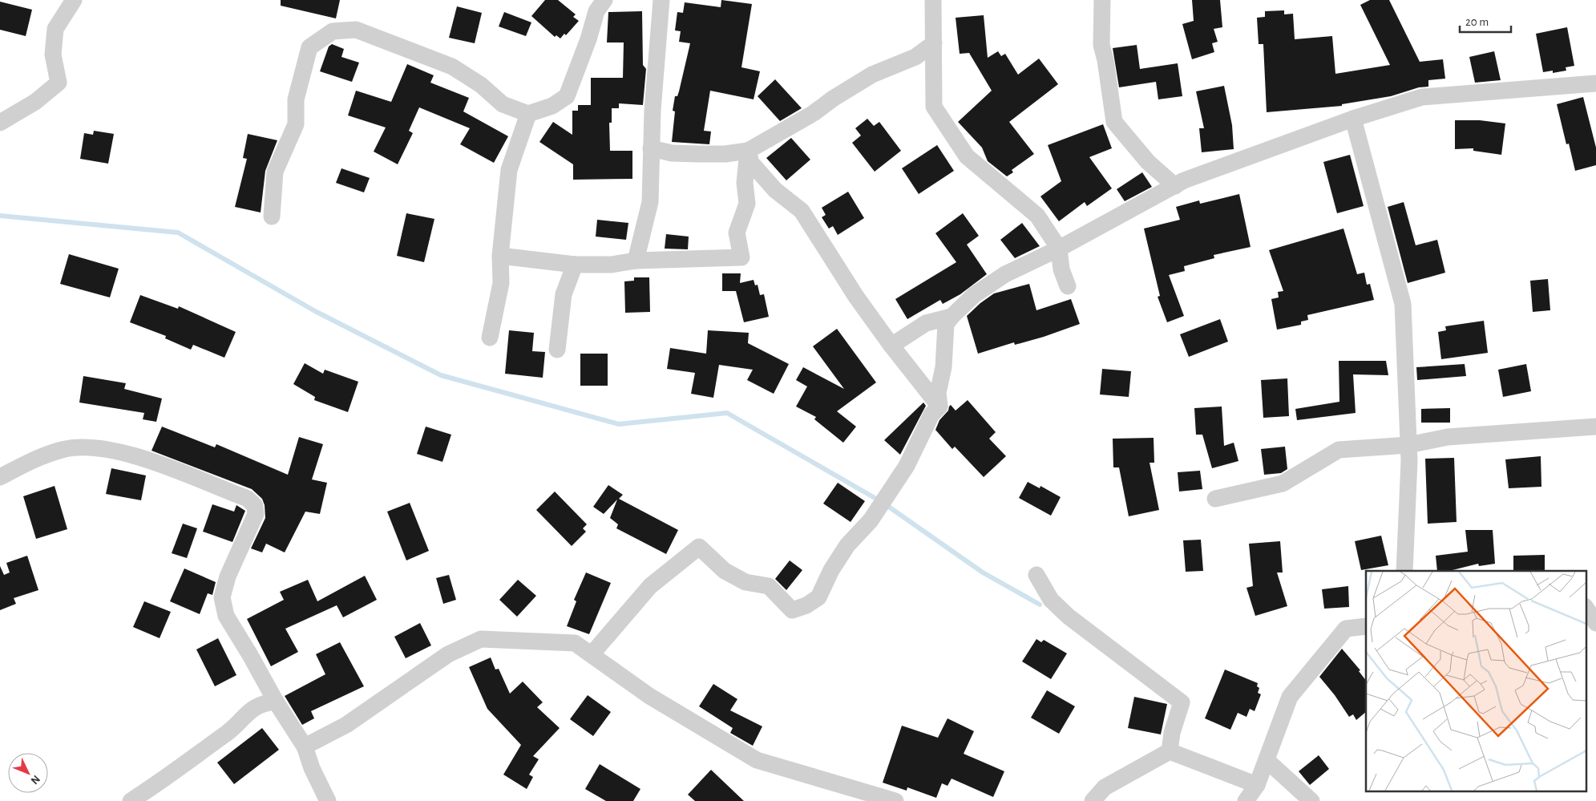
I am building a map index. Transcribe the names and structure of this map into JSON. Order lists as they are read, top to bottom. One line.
{"scale_bar":"20 m","north":"bottom right"}
